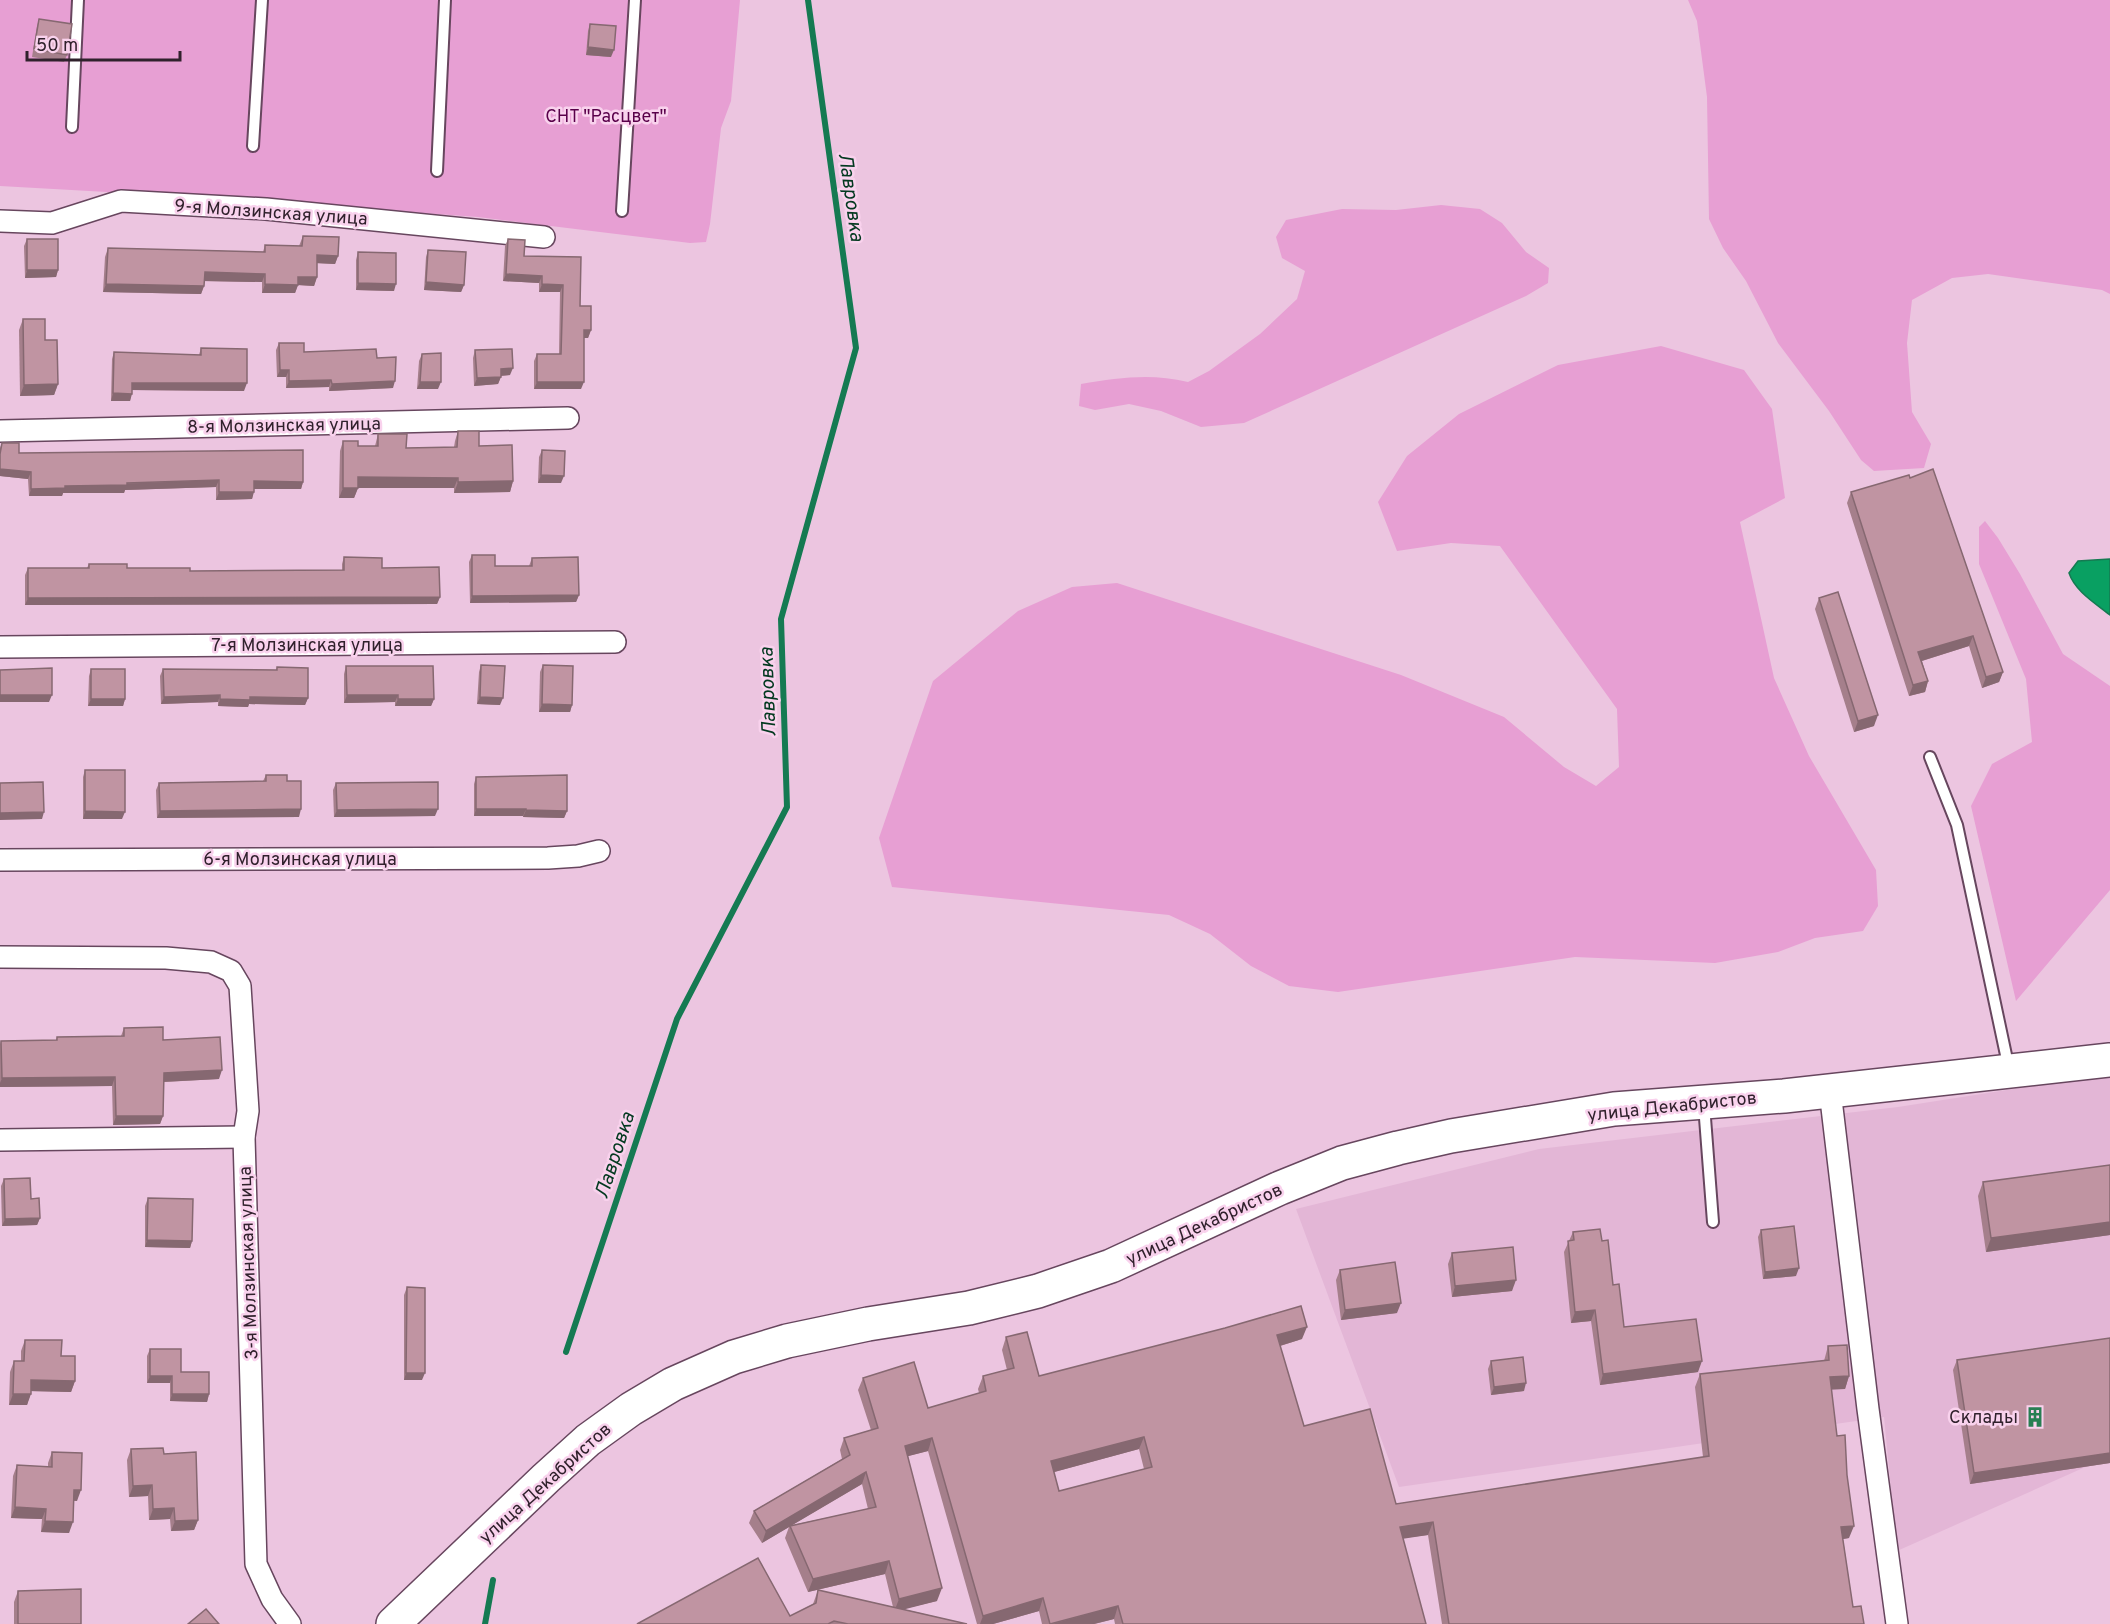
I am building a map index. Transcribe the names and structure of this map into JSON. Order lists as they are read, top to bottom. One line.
{"streets":{"highway":["улица Декабристов"],"street":["9-я Молзинская улица","8-я Молзинская улица","7-я Молзинская улица","6-я Молзинская улица","3-я Молзинская улица"]},"water":["Лавровка"],"parks":["СНТ \"Расцвет\""],"places":{"building":["Склады"]},"scale_bar":"50 m"}
